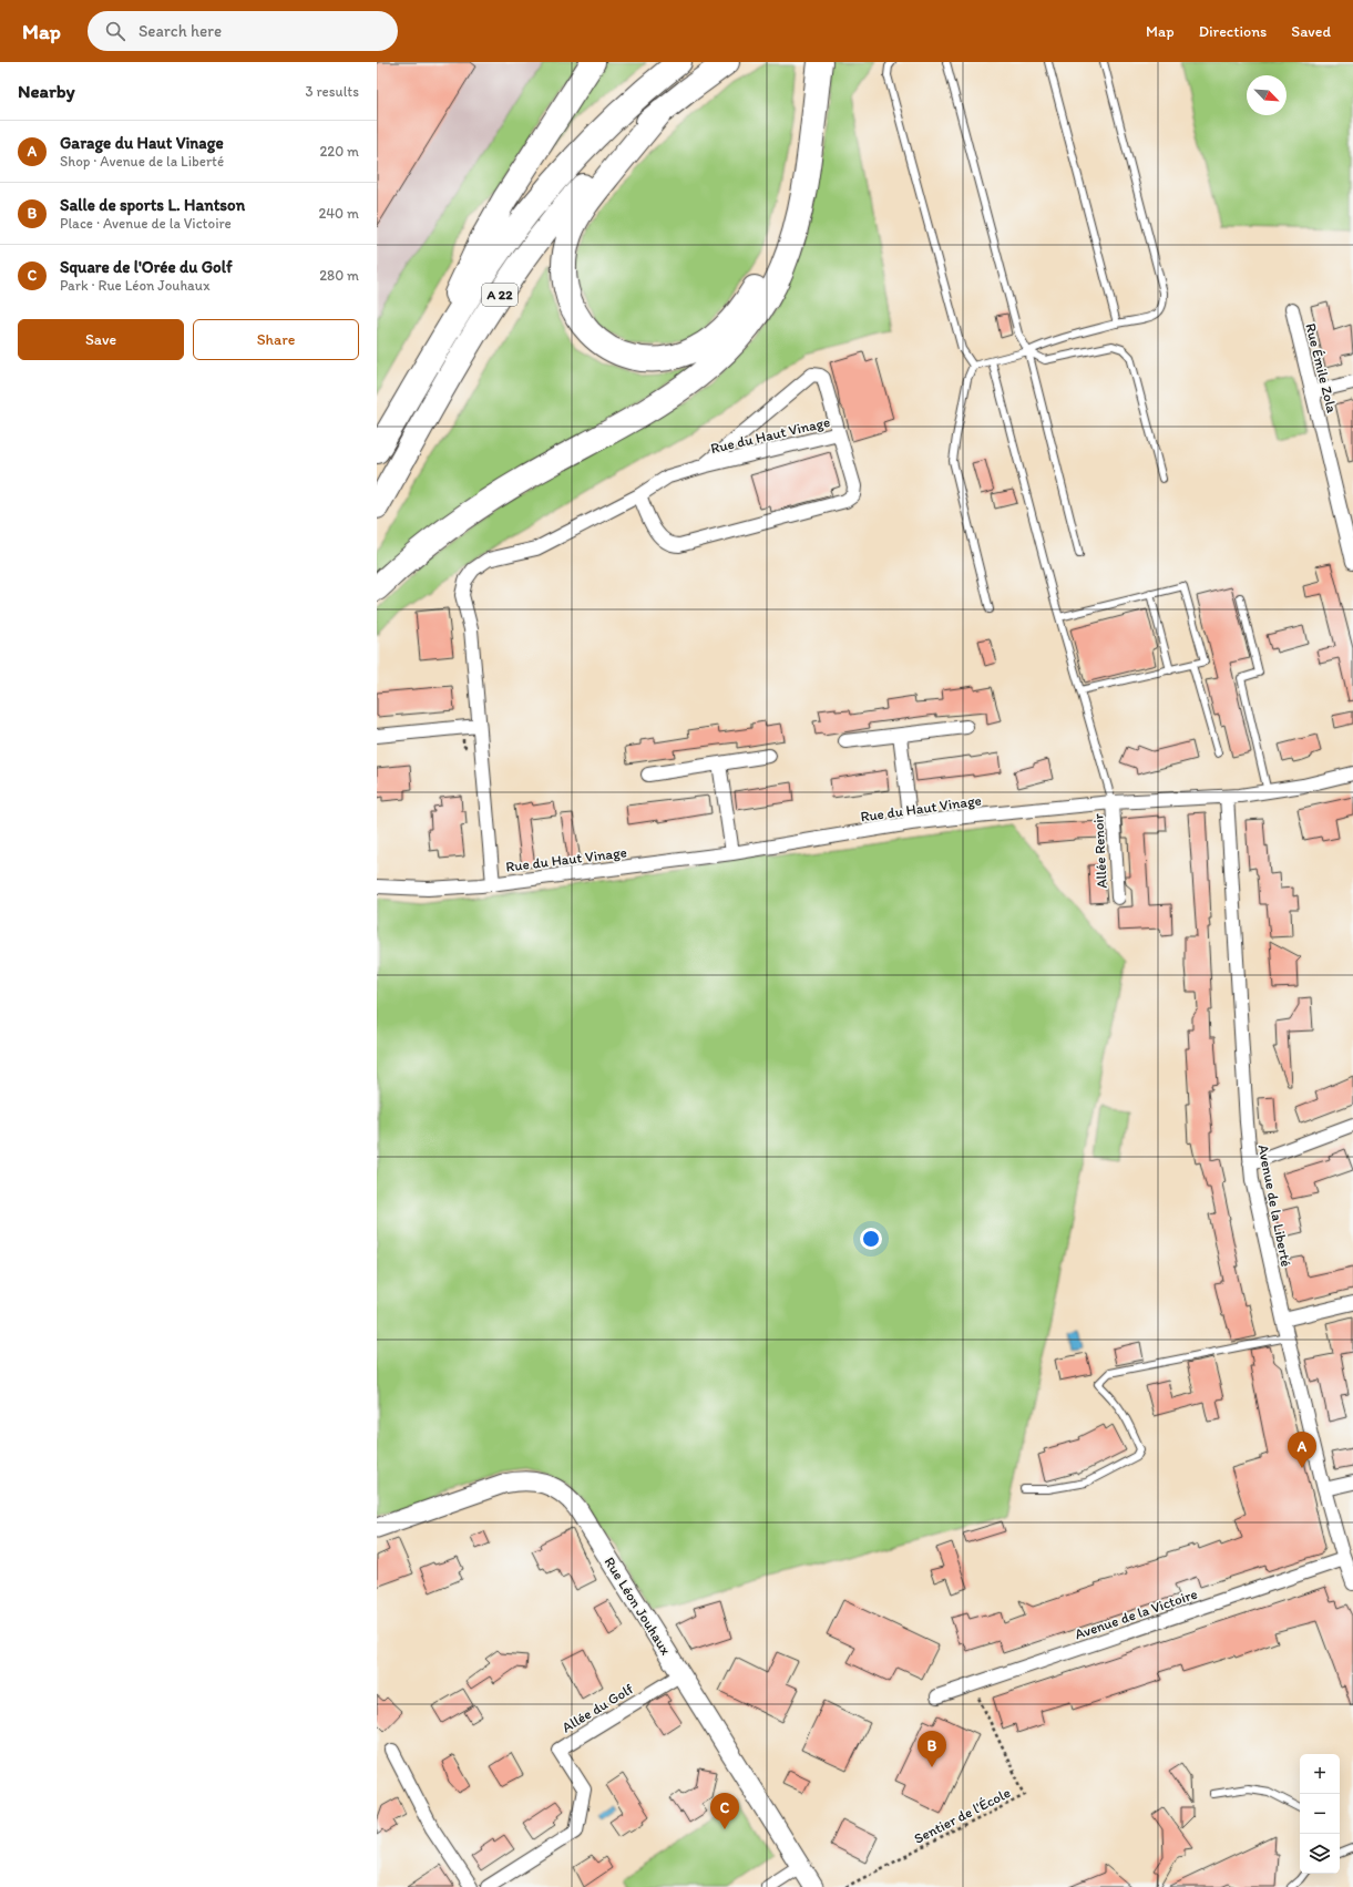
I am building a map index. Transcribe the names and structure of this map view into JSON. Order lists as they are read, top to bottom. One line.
{"streets":{"highway":["A 22"],"street":["Rue Émile Zola","Rue du Haut Vinage","Allée Renoir","Avenue de la Liberté","Rue Léon Jouhaux","Avenue de la Victoire","Allée du Golf"],"path":["Sentier de l'École"]},"crossings":[["Rue du Haut Vinage","Allée Renoir"],["Rue du Haut Vinage","Avenue de la Liberté"],["Avenue de la Liberté","Avenue de la Victoire"],["Rue Léon Jouhaux","Allée du Golf"],["Avenue de la Victoire","Sentier de l'École"]],"north":"bottom right","page":{"header":"Map","search":"Search here","nav":["Map","Directions","Saved"],"heading":["Nearby","3 results"],"list":[{"mark":"A","name":"Garage du Haut Vinage","note":"Shop · Avenue de la Liberté","value":"220 m"},{"mark":"B","name":"Salle de sports L. Hantson","note":"Place · Avenue de la Victoire","value":"240 m"},{"mark":"C","name":"Square de l'Orée du Golf","note":"Park · Rue Léon Jouhaux","value":"280 m"}],"buttons":["Save","Share"],"pins":["A","B","C"],"map_buttons":["+","−"]}}
